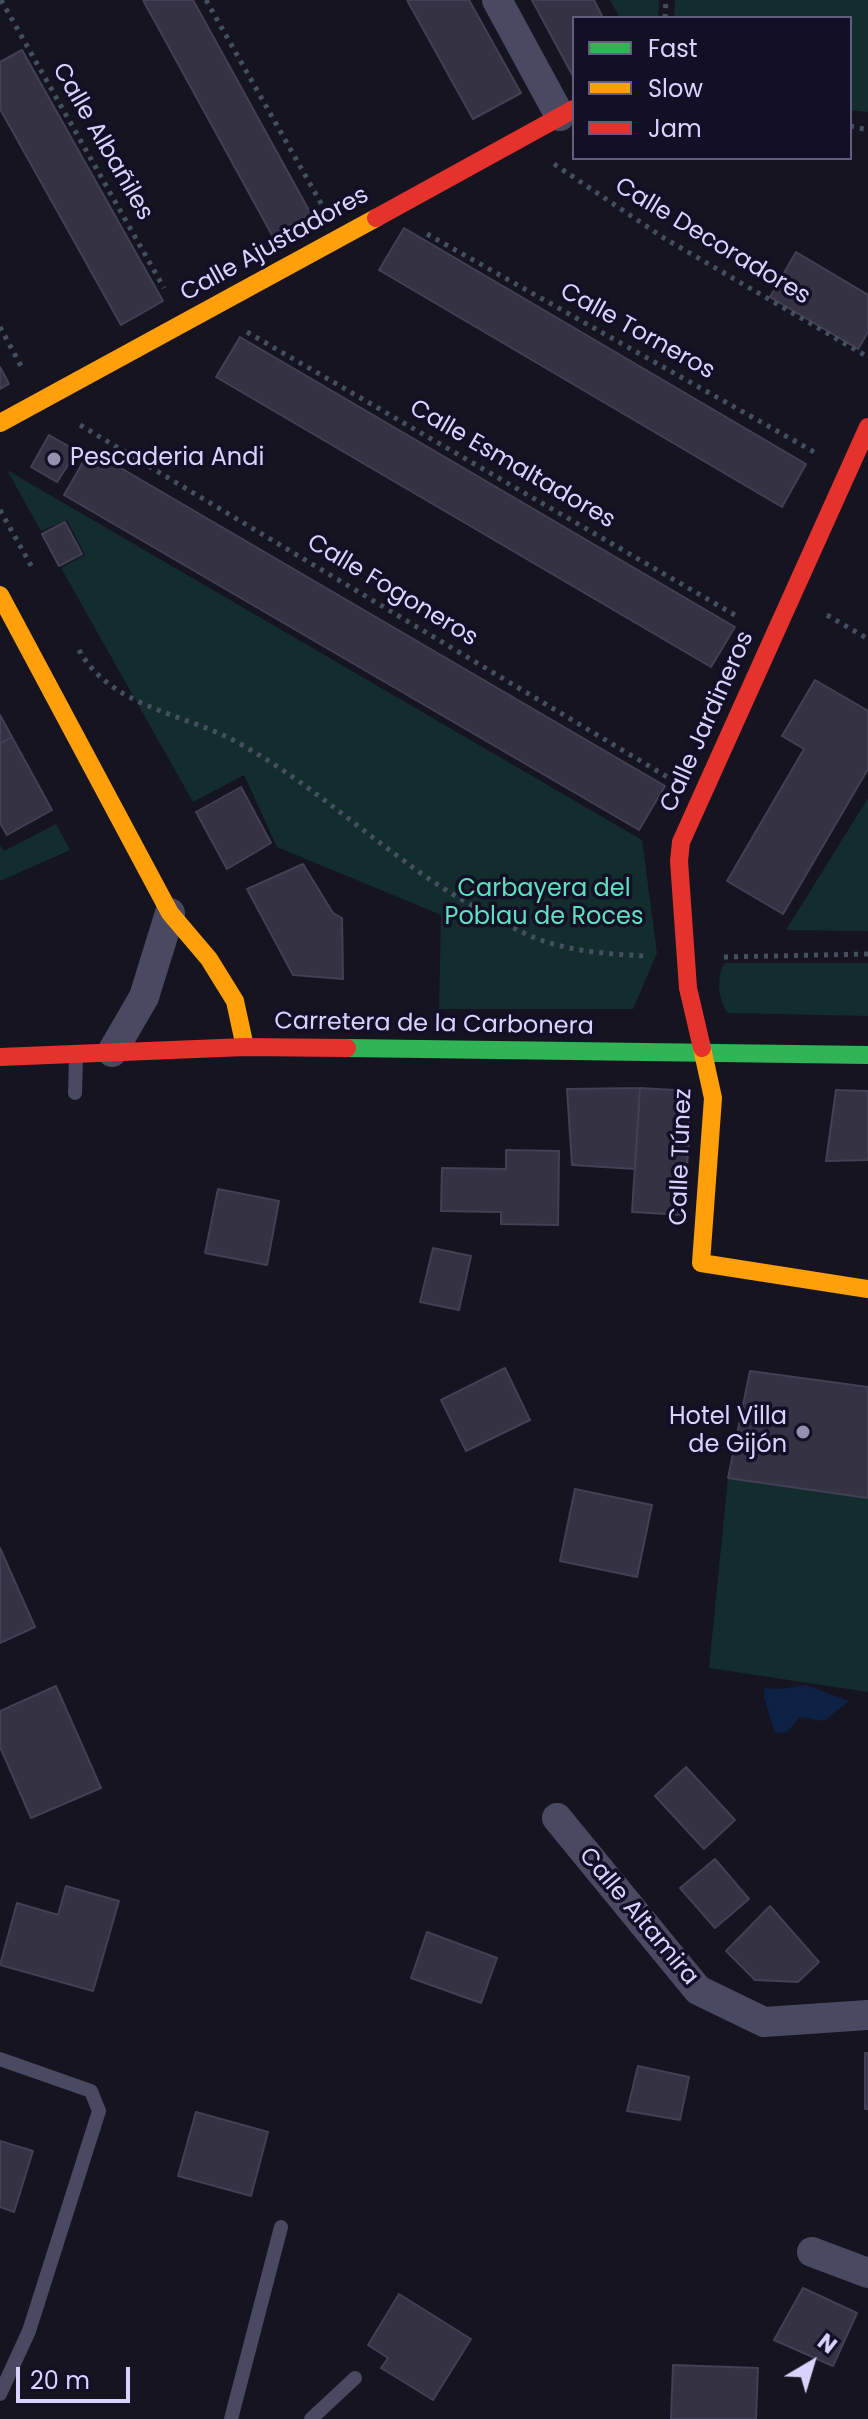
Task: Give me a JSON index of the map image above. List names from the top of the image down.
{
  "streets": {
    "street": [
      "Calle Ajustadores",
      "Calle Jardineros",
      "Carretera de la Carbonera",
      "Calle Túnez",
      "Calle Altamira"
    ],
    "path": [
      "Calle Albañiles",
      "Calle Decoradores",
      "Calle Torneros",
      "Calle Esmaltadores",
      "Calle Fogoneros"
    ]
  },
  "crossings": [
    ["Calle Torneros", "Calle Jardineros"],
    ["Calle Esmaltadores", "Calle Jardineros"],
    ["Calle Fogoneros", "Calle Jardineros"],
    ["Calle Jardineros", "Carretera de la Carbonera"],
    ["Calle Jardineros", "Calle Túnez"],
    ["Carretera de la Carbonera", "Calle Túnez"]
  ],
  "parks": ["Carbayera del Poblau de Roces"],
  "places": ["Pescaderia Andi", "Hotel Villa de Gijón"],
  "legend": ["Fast", "Slow", "Jam"],
  "scale_bar": "20 m",
  "north": "top right"
}
